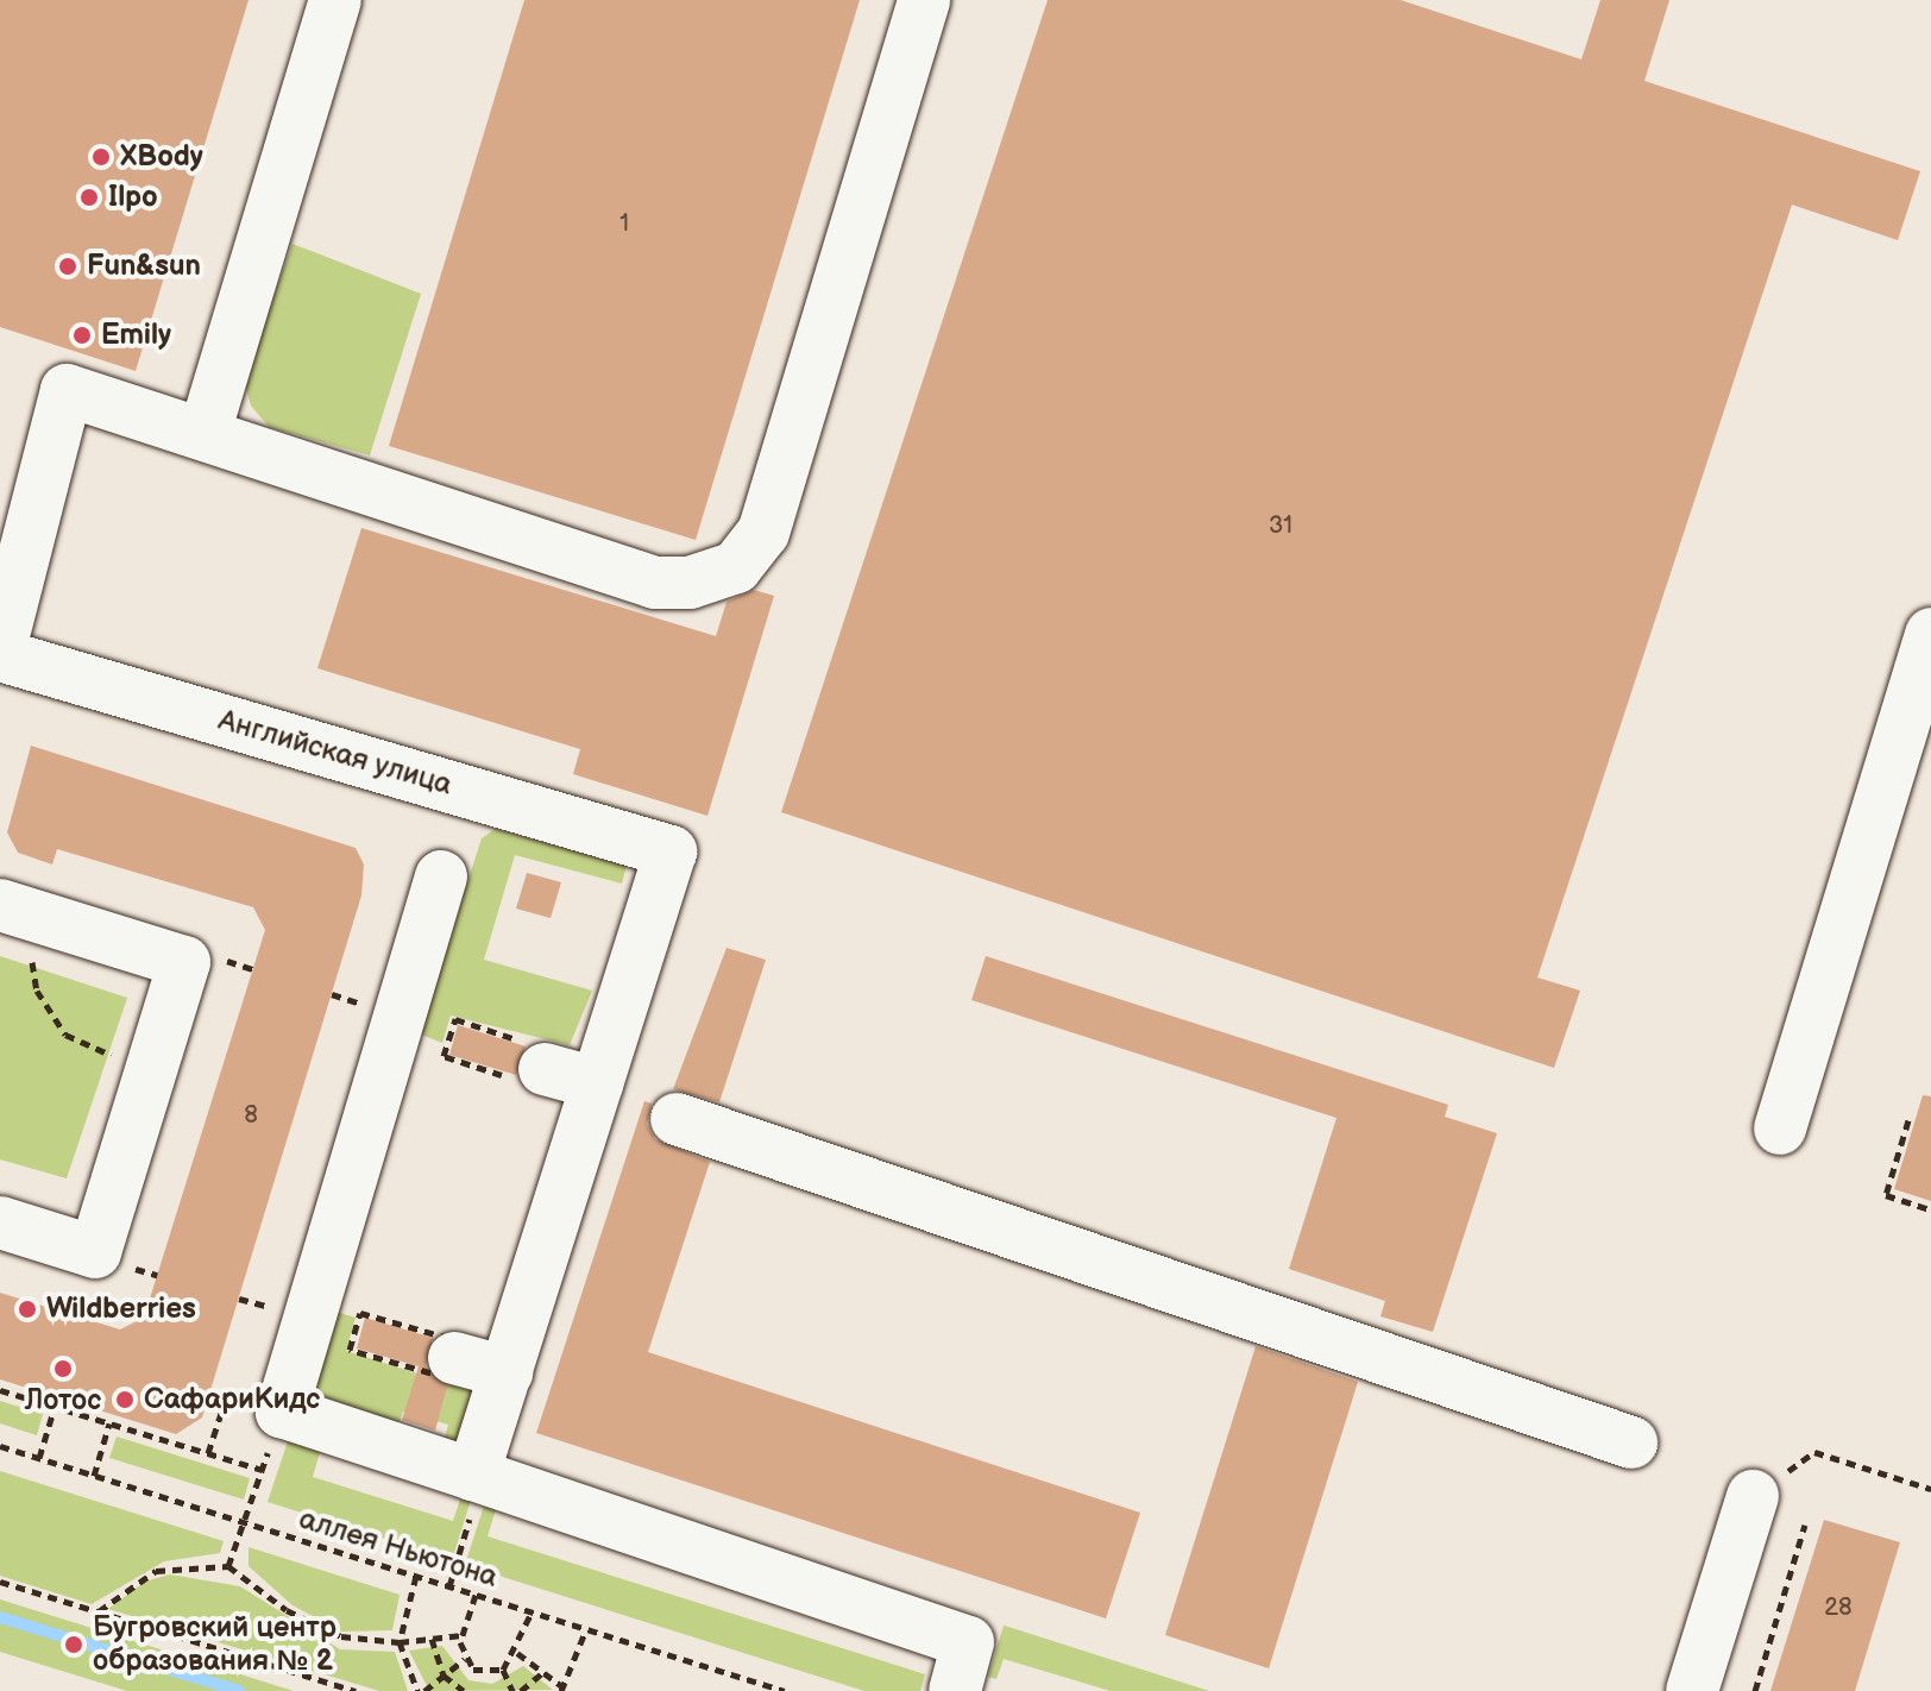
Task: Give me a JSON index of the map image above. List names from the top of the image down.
{
  "streets": {
    "street": ["Английская улица"],
    "path": ["аллея Ньютона"]
  },
  "places": [
    "XBody",
    "Ilpo",
    "Fun&sun",
    "Emily",
    "Wildberries",
    "Лотос",
    "СафариКидс",
    "Бугровский центр образования № 2"
  ],
  "house_numbers": [
    "1",
    "31",
    "8",
    "28"
  ]
}
